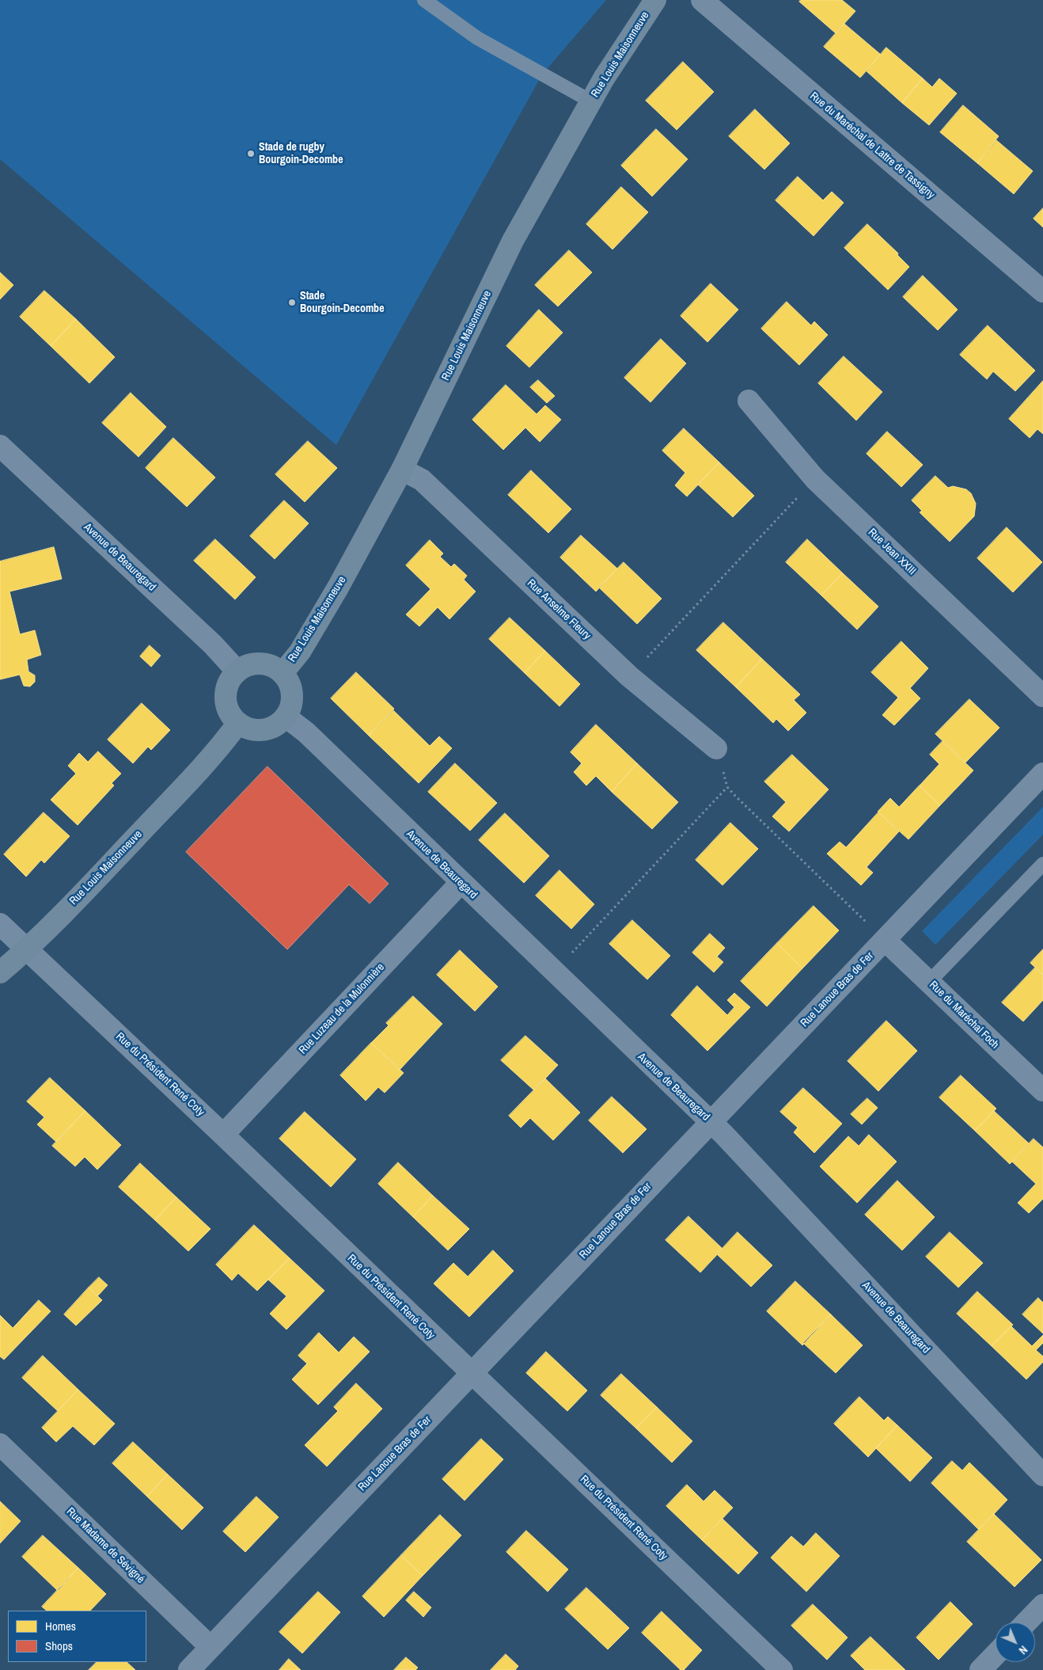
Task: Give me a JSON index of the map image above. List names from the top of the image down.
{
  "streets": {
    "street": [
      "Rue Louis Maisonneuve",
      "Rue du Maréchal de Lattre de Tassigny",
      "Rue Jean XXIII",
      "Avenue de Beauregard",
      "Rue Anselme Fleury",
      "Rue Lanoue Bras de Fer",
      "Rue Luzeau de la Mulonnière",
      "Rue du Maréchal Foch",
      "Rue du Président René Coty",
      "Rue Madame de Sévigné"
    ]
  },
  "crossings": [
    ["Rue Louis Maisonneuve", "Avenue de Beauregard"],
    ["Rue Louis Maisonneuve", "Rue Anselme Fleury"],
    ["Rue Louis Maisonneuve", "Rue du Président René Coty"],
    ["Avenue de Beauregard", "Rue Lanoue Bras de Fer"],
    ["Avenue de Beauregard", "Rue Luzeau de la Mulonnière"],
    ["Rue Lanoue Bras de Fer", "Rue du Maréchal Foch"],
    ["Rue Lanoue Bras de Fer", "Rue du Président René Coty"],
    ["Rue Lanoue Bras de Fer", "Rue Madame de Sévigné"],
    ["Rue Luzeau de la Mulonnière", "Rue du Président René Coty"]
  ],
  "places": ["Stade de rugby Bourgoin-Decombe", "Stade Bourgoin-Decombe"],
  "legend": ["Homes", "Shops"],
  "north": "bottom right"
}
